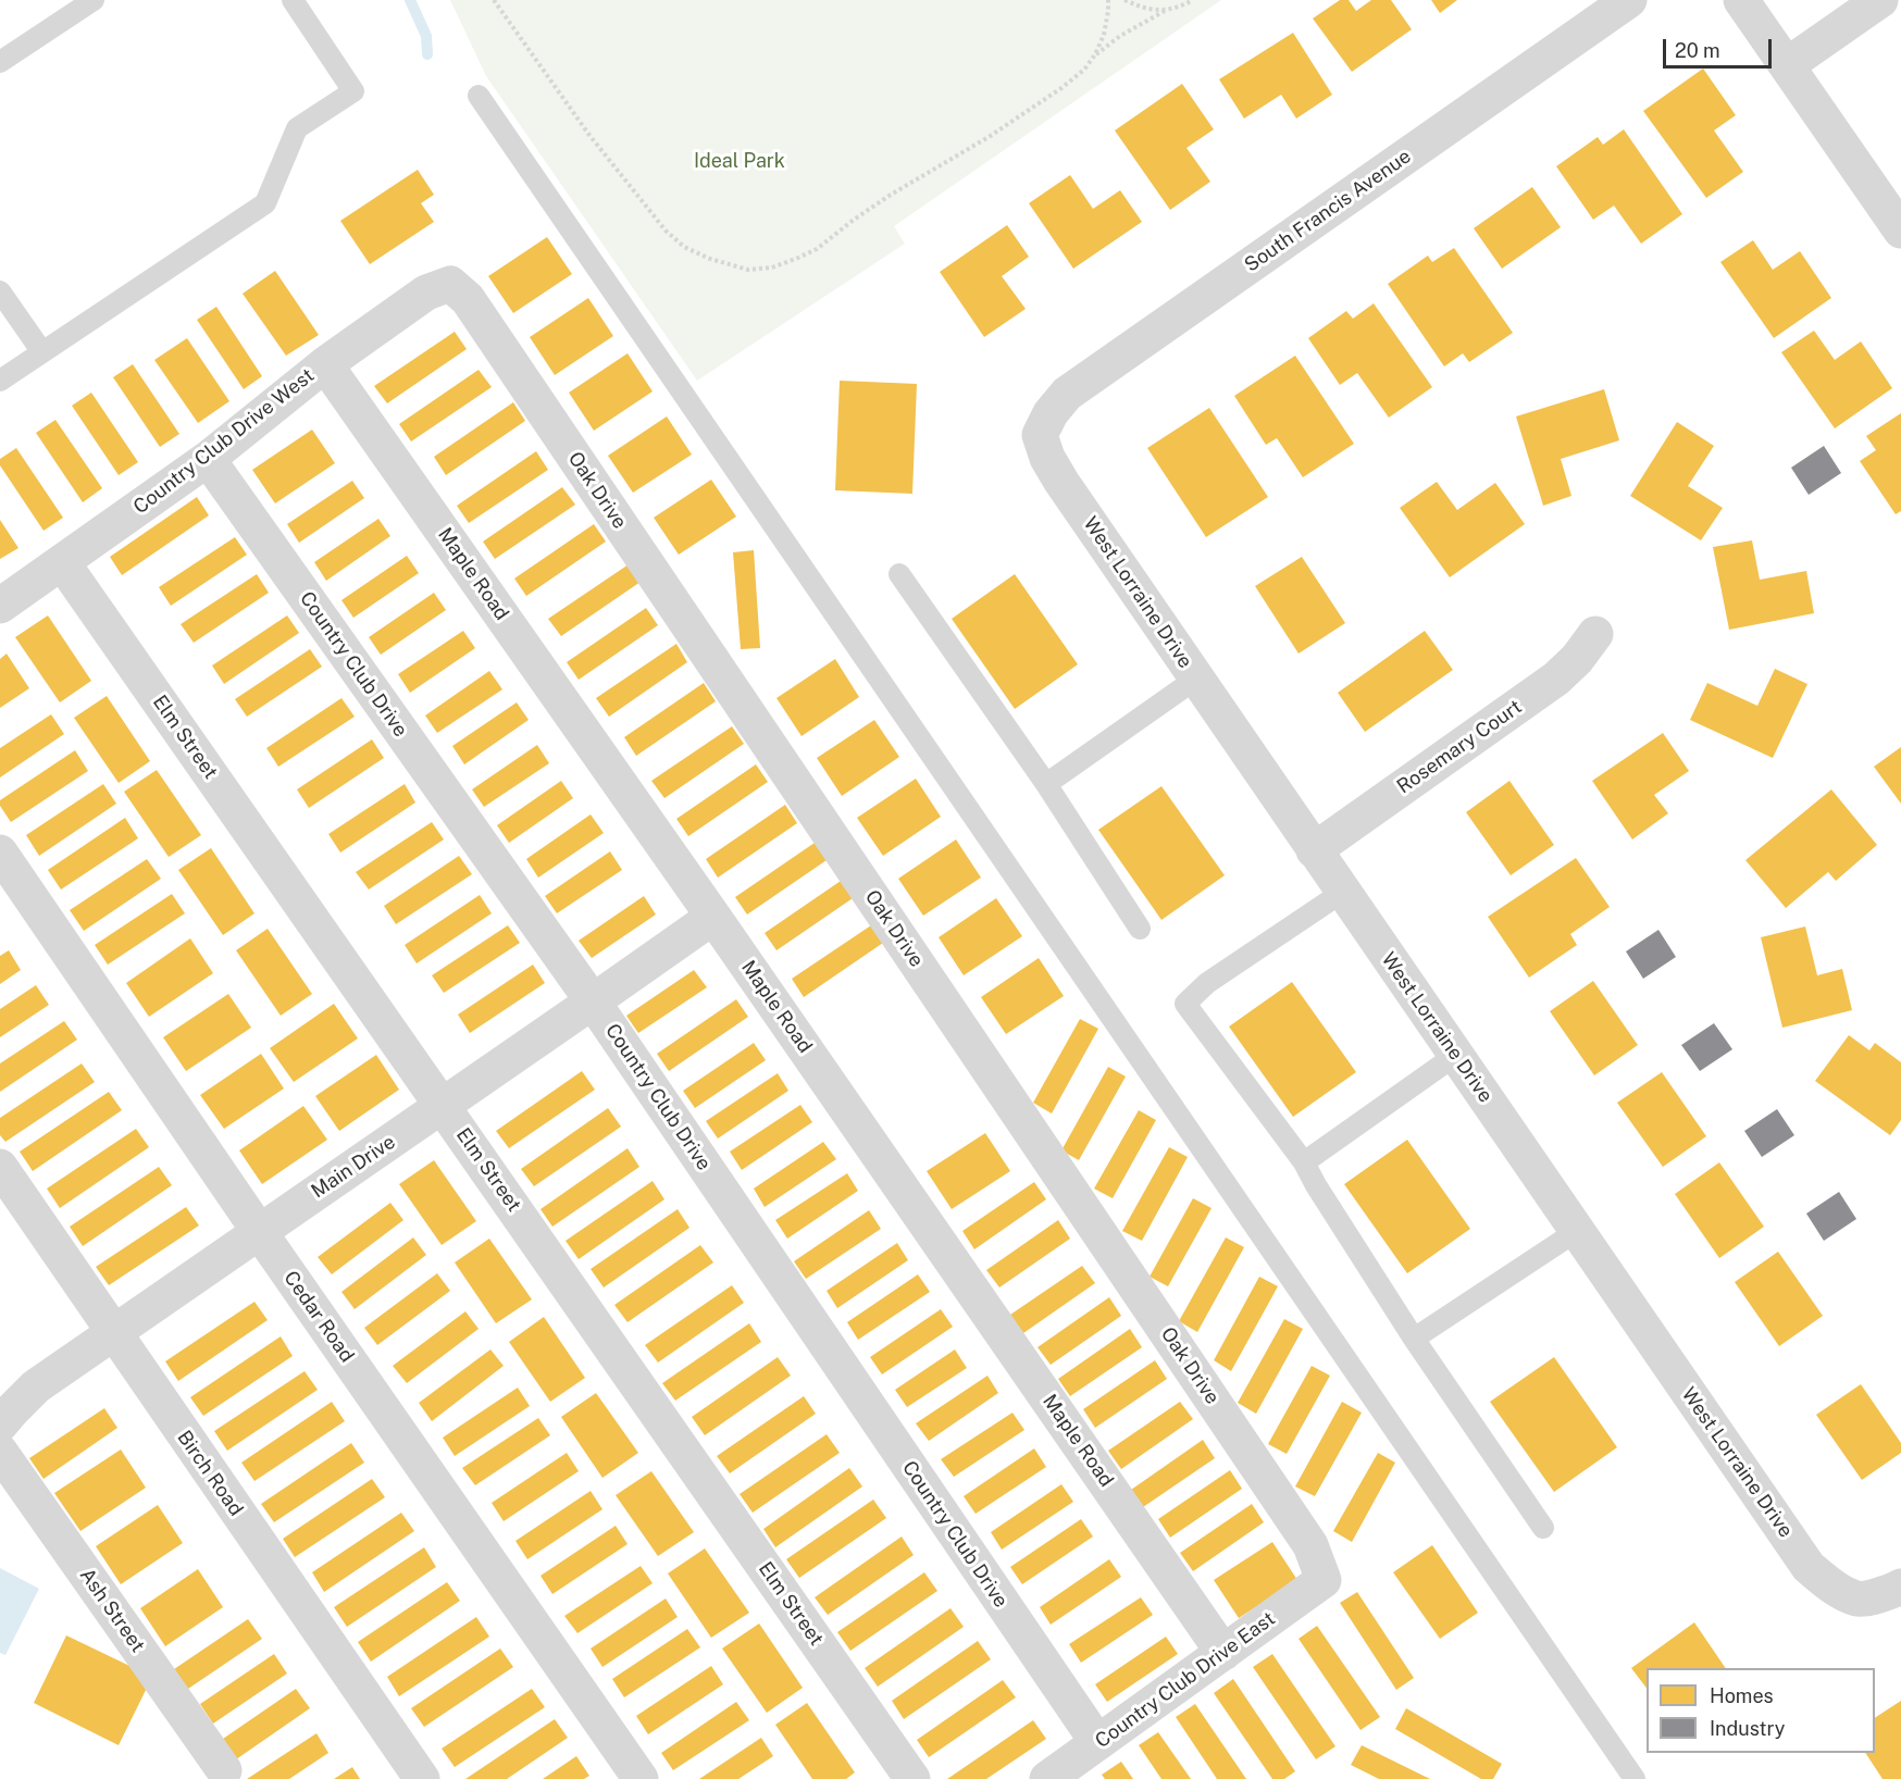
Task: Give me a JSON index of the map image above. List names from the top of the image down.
{
  "streets": {
    "street": [
      "South Francis Avenue",
      "Country Club Drive West",
      "Oak Drive",
      "Maple Road",
      "West Lorraine Drive",
      "Country Club Drive",
      "Elm Street",
      "Rosemary Court",
      "Main Drive",
      "Cedar Road",
      "Birch Road",
      "Ash Street",
      "Country Club Drive East"
    ]
  },
  "crossings": [
    ["South Francis Avenue", "West Lorraine Drive"],
    ["Country Club Drive West", "Oak Drive"],
    ["Country Club Drive West", "Maple Road"],
    ["Country Club Drive West", "Country Club Drive"],
    ["Country Club Drive West", "Elm Street"],
    ["Oak Drive", "Country Club Drive East"],
    ["Maple Road", "Main Drive"],
    ["Maple Road", "Country Club Drive East"],
    ["West Lorraine Drive", "Rosemary Court"],
    ["Country Club Drive", "Main Drive"],
    ["Country Club Drive", "Country Club Drive East"],
    ["Elm Street", "Main Drive"],
    ["Main Drive", "Cedar Road"],
    ["Main Drive", "Birch Road"]
  ],
  "parks": ["Ideal Park"],
  "legend": ["Homes", "Industry"],
  "scale_bar": "20 m"
}
